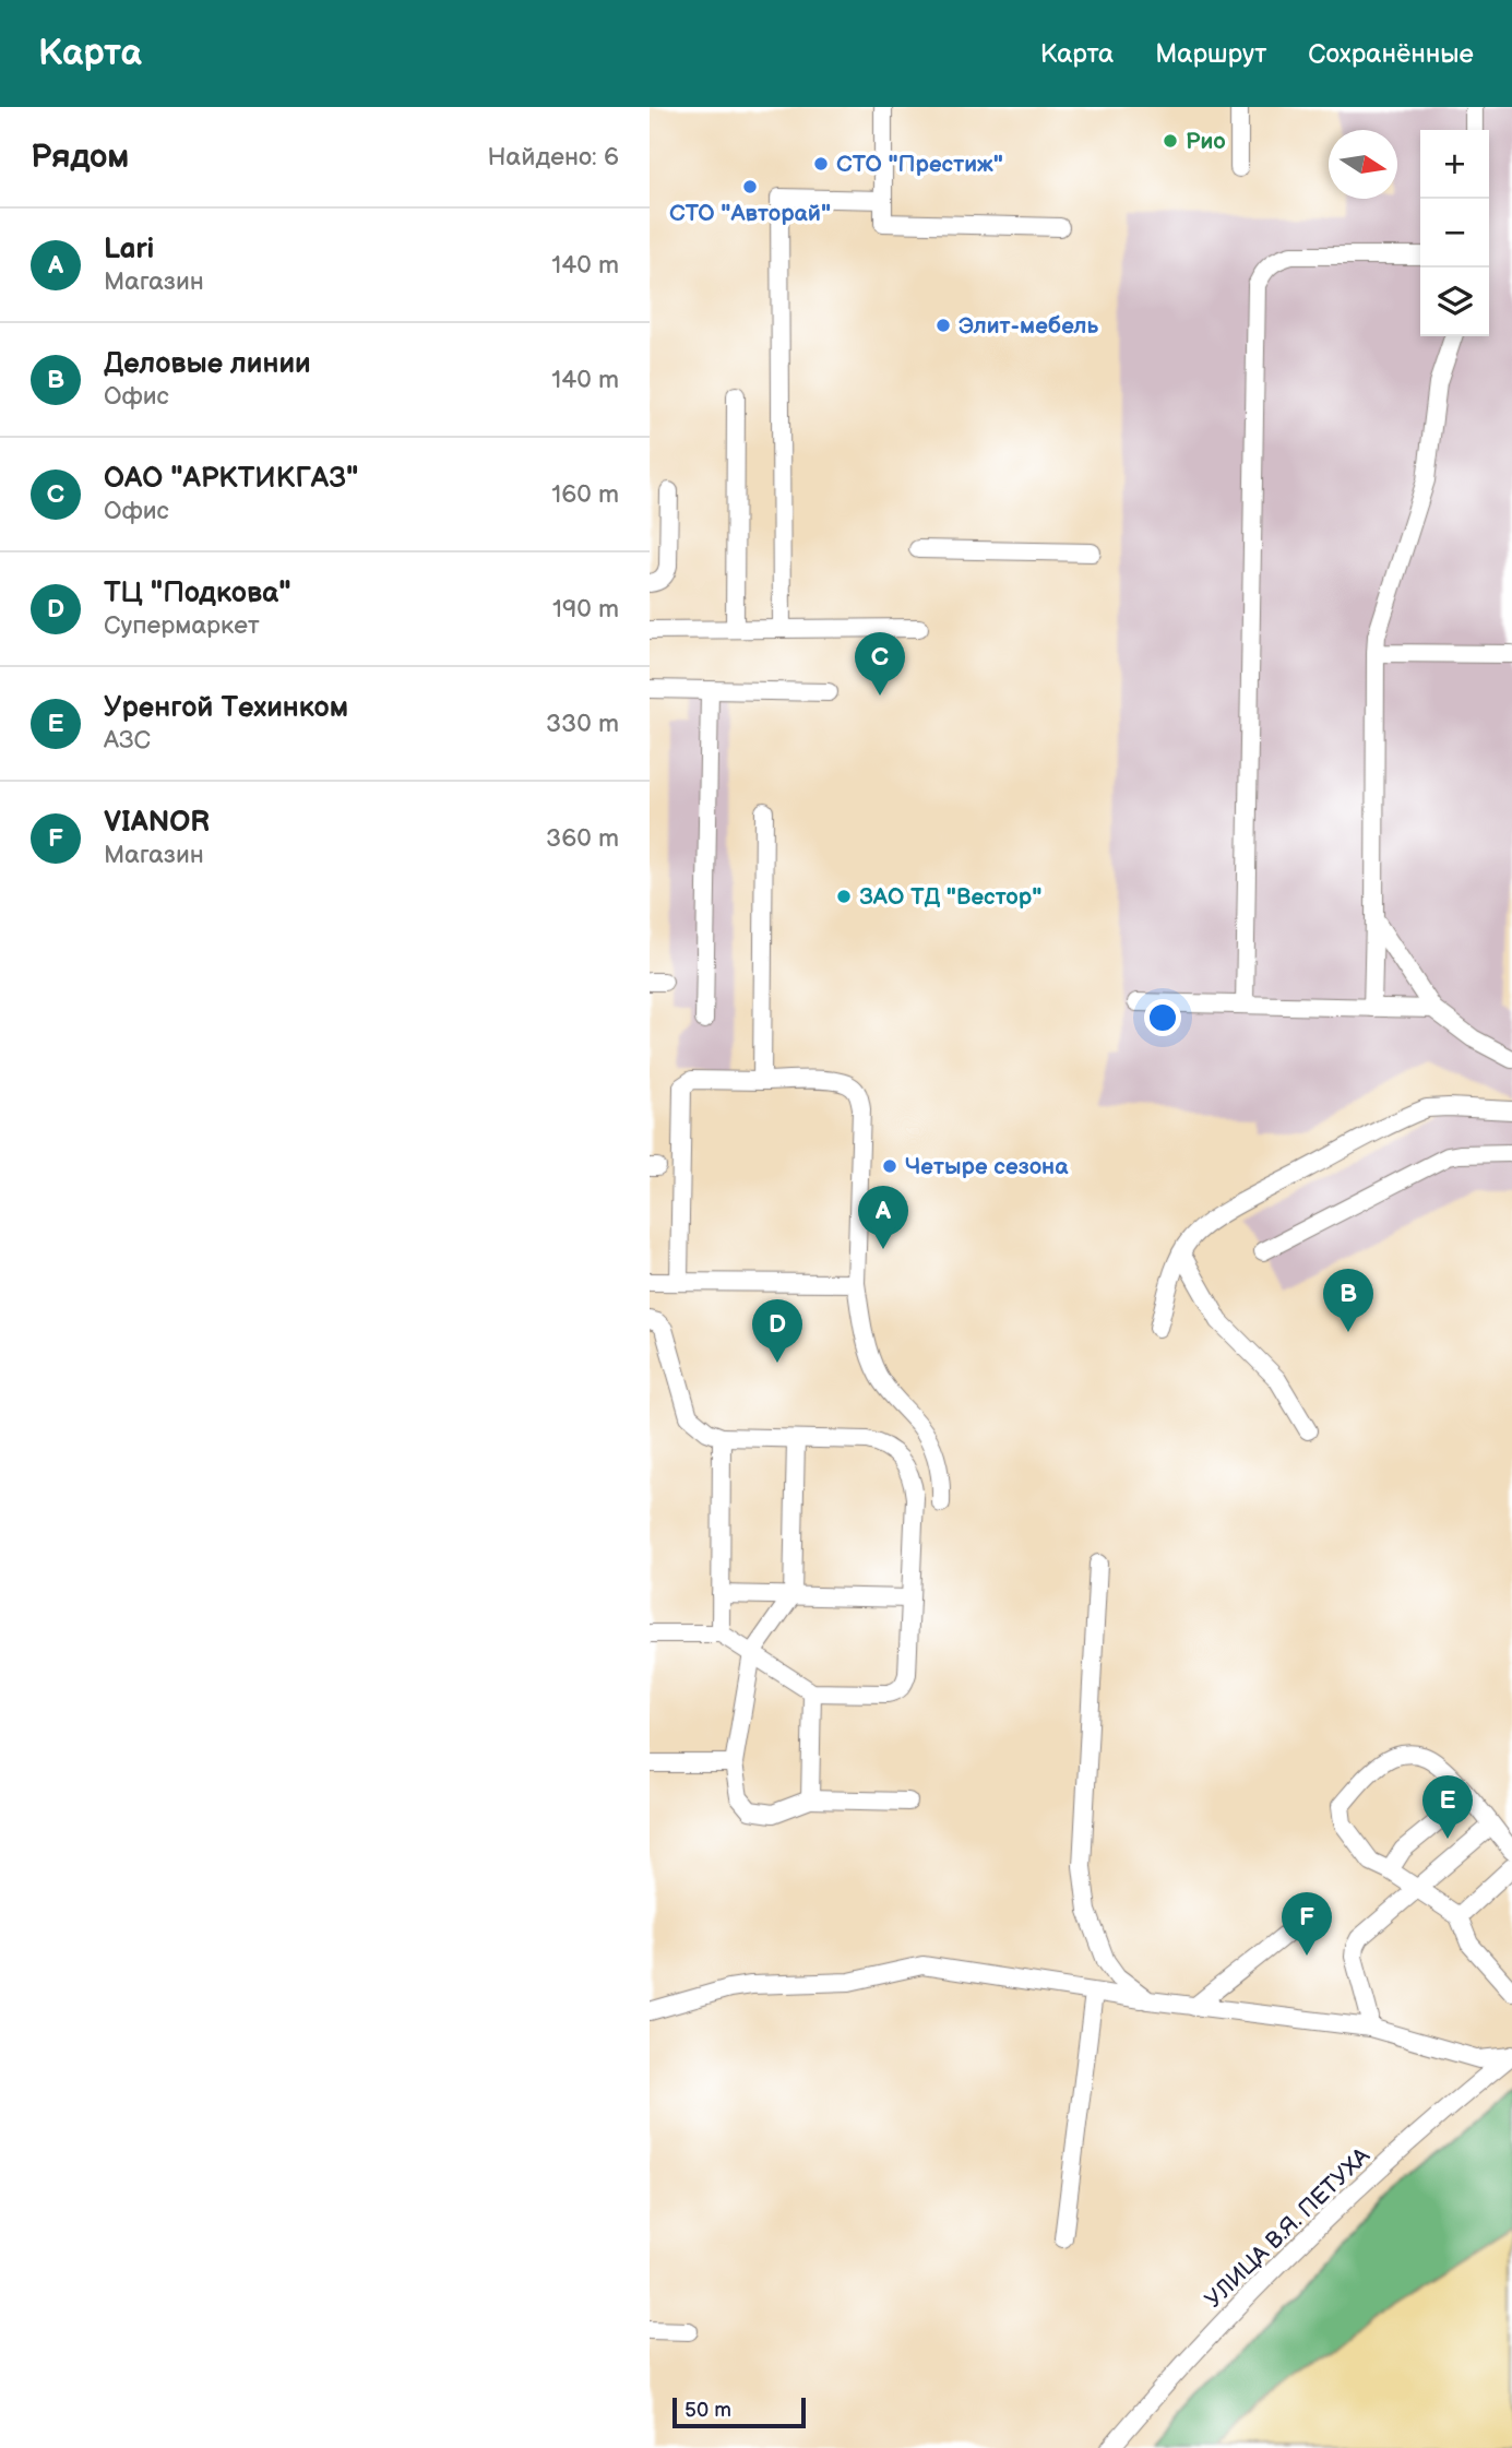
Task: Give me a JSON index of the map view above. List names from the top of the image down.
{
  "streets": {
    "street": ["УЛИЦА В.Я. ПЕТУХА"]
  },
  "places": [
    "Рио",
    "СТО \"Престиж\"",
    "СТО \"Авторай\"",
    "Элит-мебель",
    "ЗАО ТД \"Вестор\"",
    "Четыре сезона"
  ],
  "scale_bar": "50 m",
  "north": "right",
  "page": {
    "header": "Карта",
    "nav": ["Карта", "Маршрут", "Сохранённые"],
    "heading": ["Рядом", "Найдено: 6"],
    "map_buttons": ["+", "−"],
    "list": [
      {
        "mark": "A",
        "name": "Lari",
        "note": "Магазин",
        "value": "140 m"
      },
      {
        "mark": "B",
        "name": "Деловые линии",
        "note": "Офис",
        "value": "140 m"
      },
      {
        "mark": "C",
        "name": "ОАО \"АРКТИКГАЗ\"",
        "note": "Офис",
        "value": "160 m"
      },
      {
        "mark": "D",
        "name": "ТЦ \"Подкова\"",
        "note": "Супермаркет",
        "value": "190 m"
      },
      {
        "mark": "E",
        "name": "Уренгой Техинком",
        "note": "АЗС",
        "value": "330 m"
      },
      {
        "mark": "F",
        "name": "VIANOR",
        "note": "Магазин",
        "value": "360 m"
      }
    ],
    "pins": [
      "C",
      "A",
      "B",
      "D",
      "E",
      "F"
    ],
    "scale": "50 m"
  }
}
